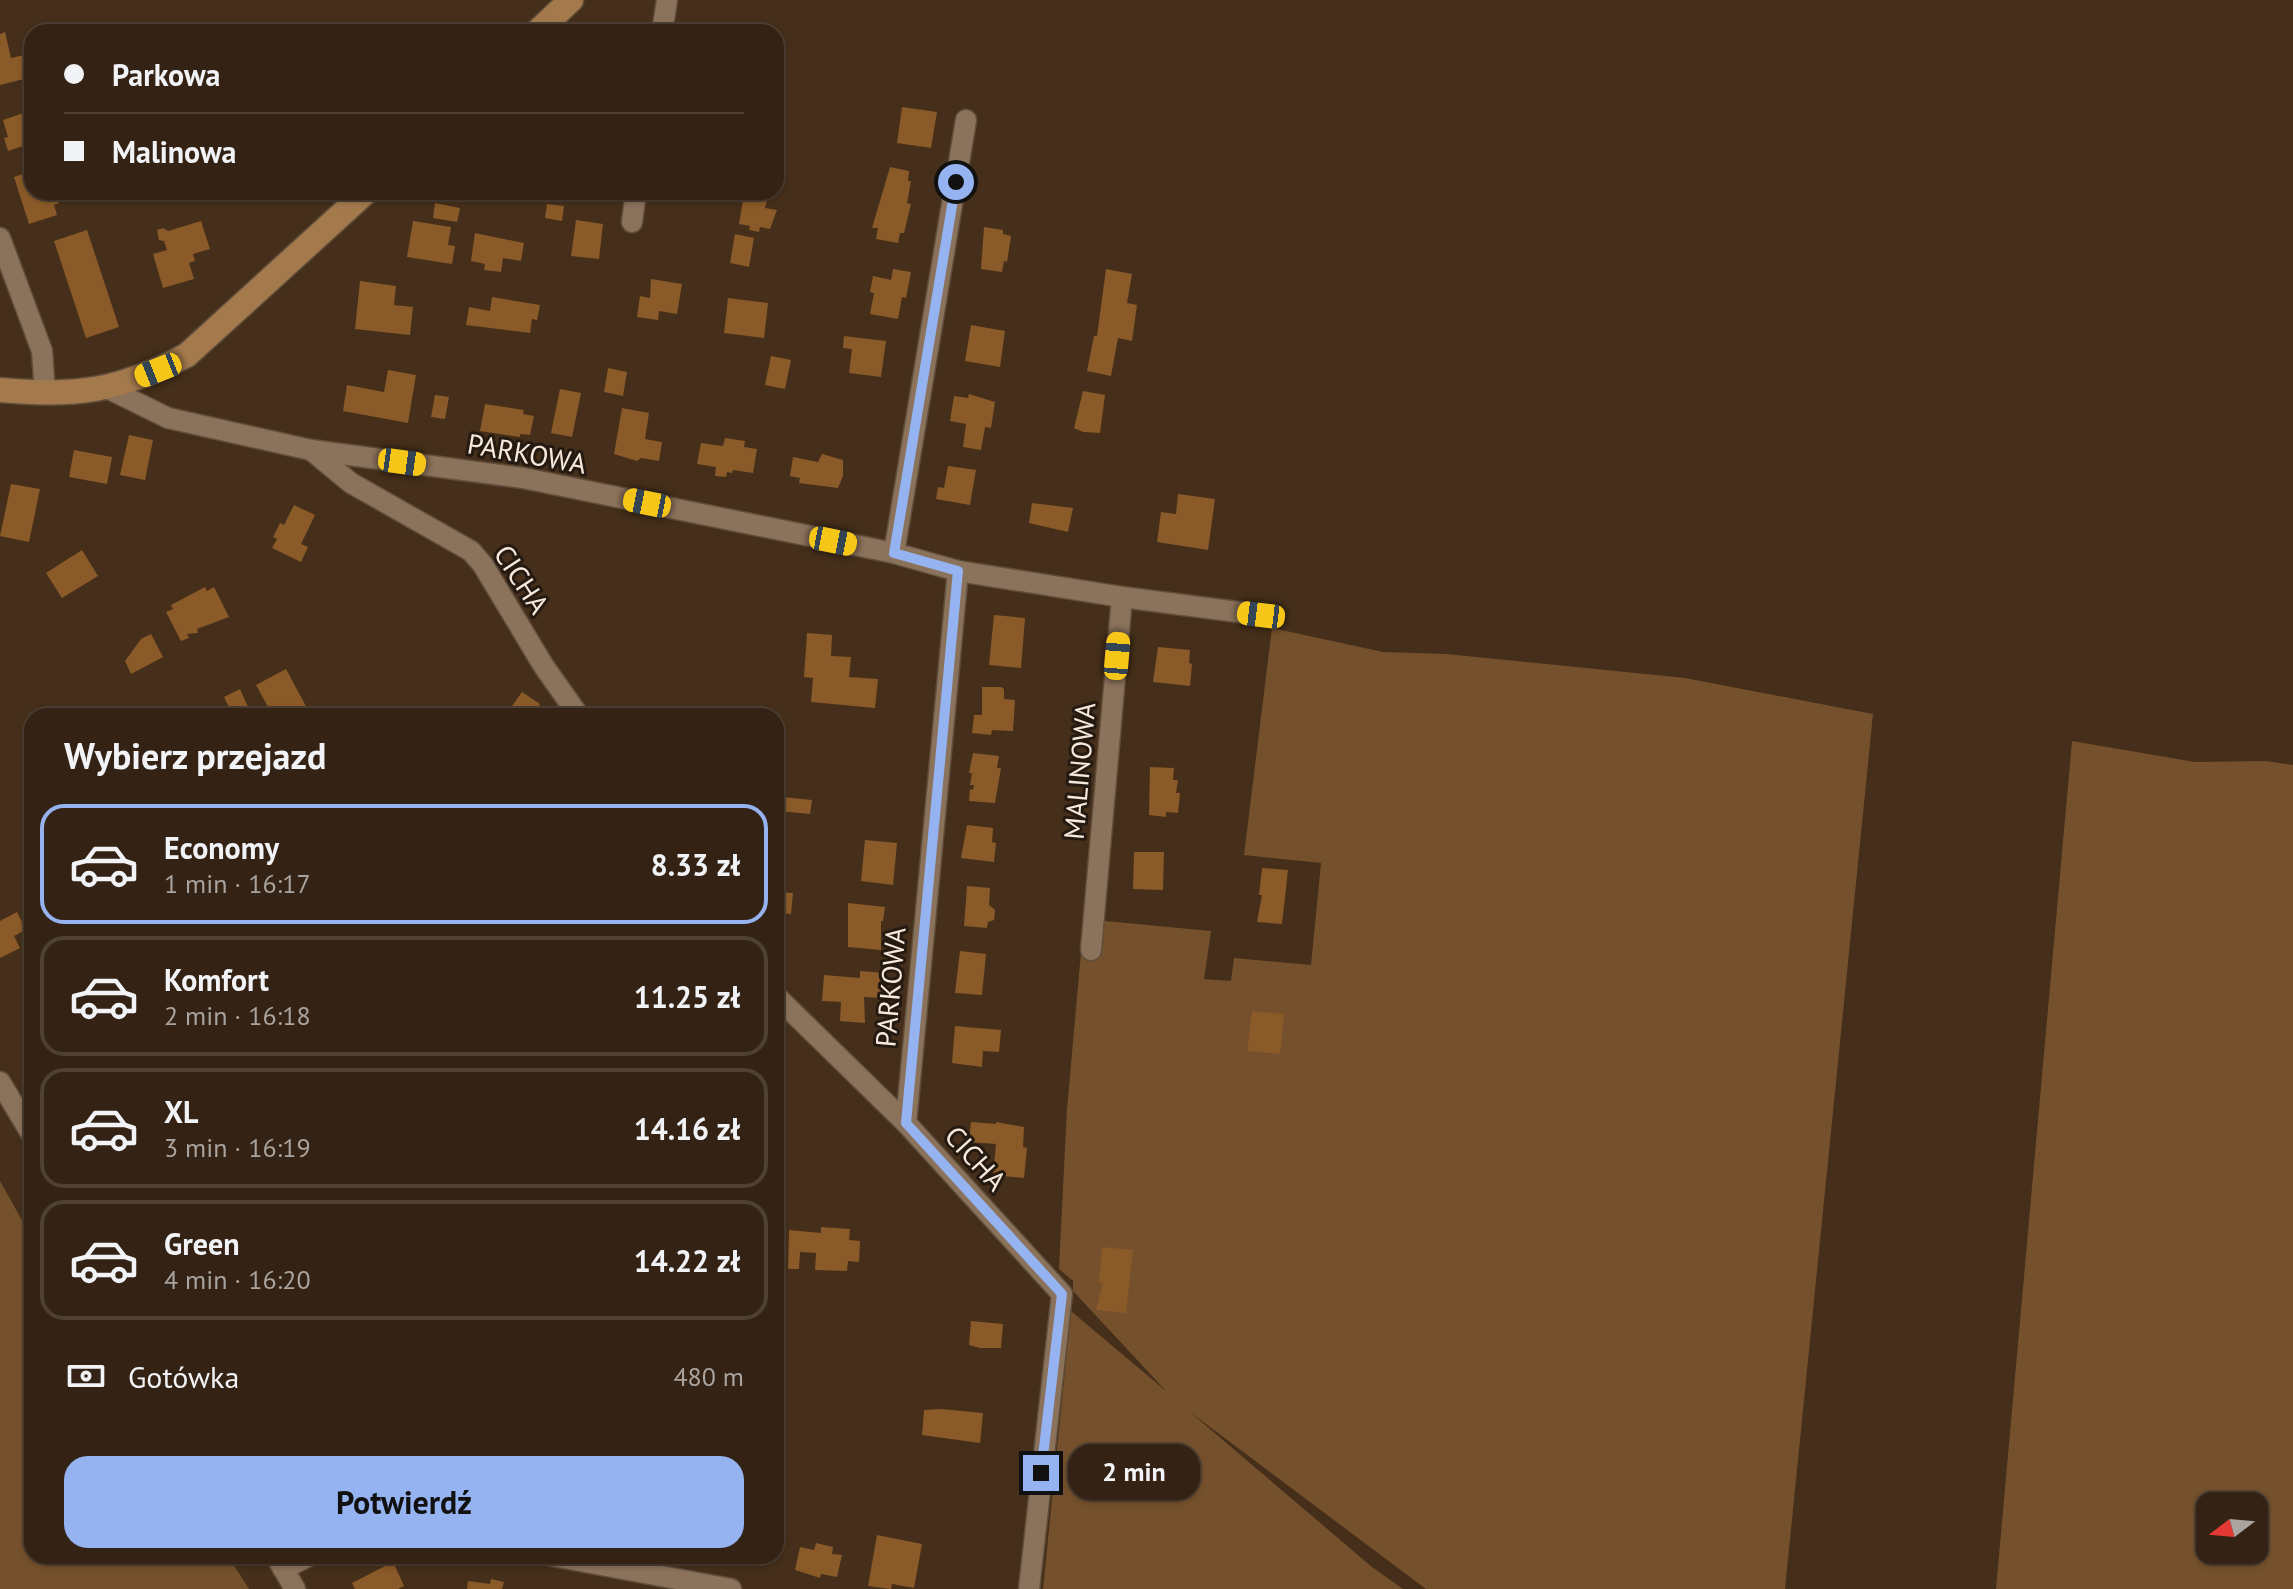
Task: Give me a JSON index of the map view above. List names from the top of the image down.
{
  "streets": {
    "street": ["PARKOWA", "CICHA", "MALINOWA"]
  },
  "crossings": [
    ["PARKOWA", "CICHA"],
    ["PARKOWA", "MALINOWA"]
  ],
  "north": "left",
  "page": {
    "banner": ["Parkowa", "Malinowa"],
    "heading": "Wybierz przejazd",
    "list": [
      {
        "name": "Economy",
        "note": "1 min · 16:17",
        "value": "8.33 zł"
      },
      {
        "name": "Komfort",
        "note": "2 min · 16:18",
        "value": "11.25 zł"
      },
      {
        "name": "XL",
        "note": "3 min · 16:19",
        "value": "14.16 zł"
      },
      {
        "name": "Green",
        "note": "4 min · 16:20",
        "value": "14.22 zł"
      }
    ],
    "pay": ["Gotówka", "480 m"],
    "buttons": "Potwierdź",
    "bubble": "2 min"
  }
}
